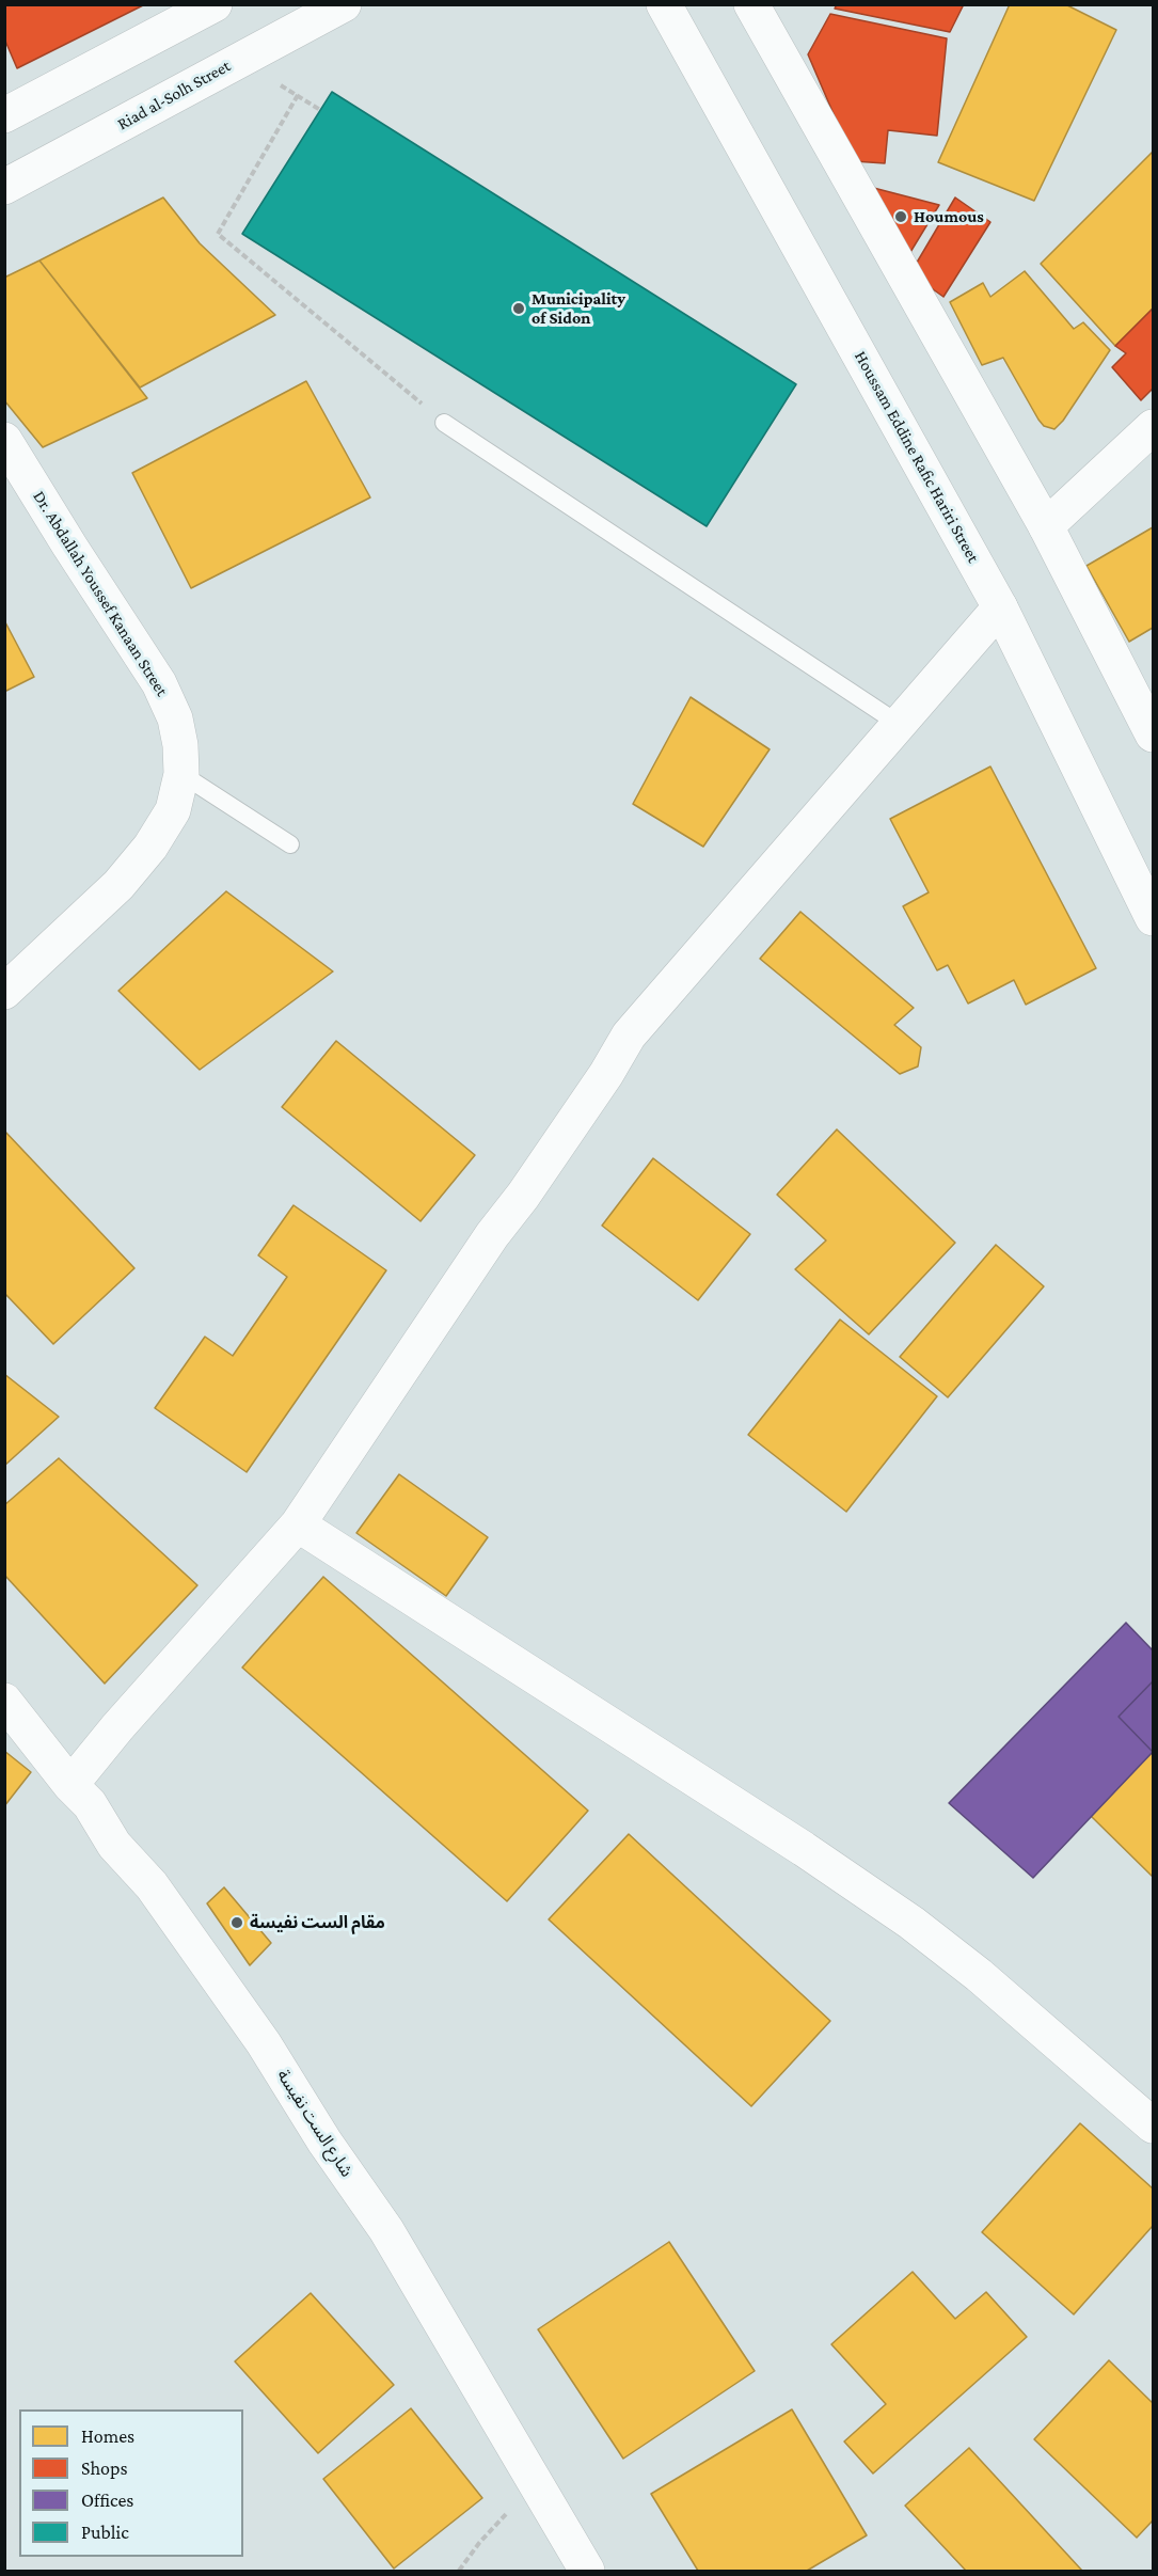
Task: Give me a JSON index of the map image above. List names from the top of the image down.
{
  "streets": {
    "street": [
      "Riad al-Solh Street",
      "Houssam Eddine Rafic Hariri Street",
      "Dr. Abdallah Youssef Kanaan Street",
      "شارع الست نفيسة"
    ]
  },
  "places": ["Houmous", "Municipality of Sidon", "مقام الست نفيسة"],
  "legend": [
    "Homes",
    "Shops",
    "Offices",
    "Public"
  ]
}
